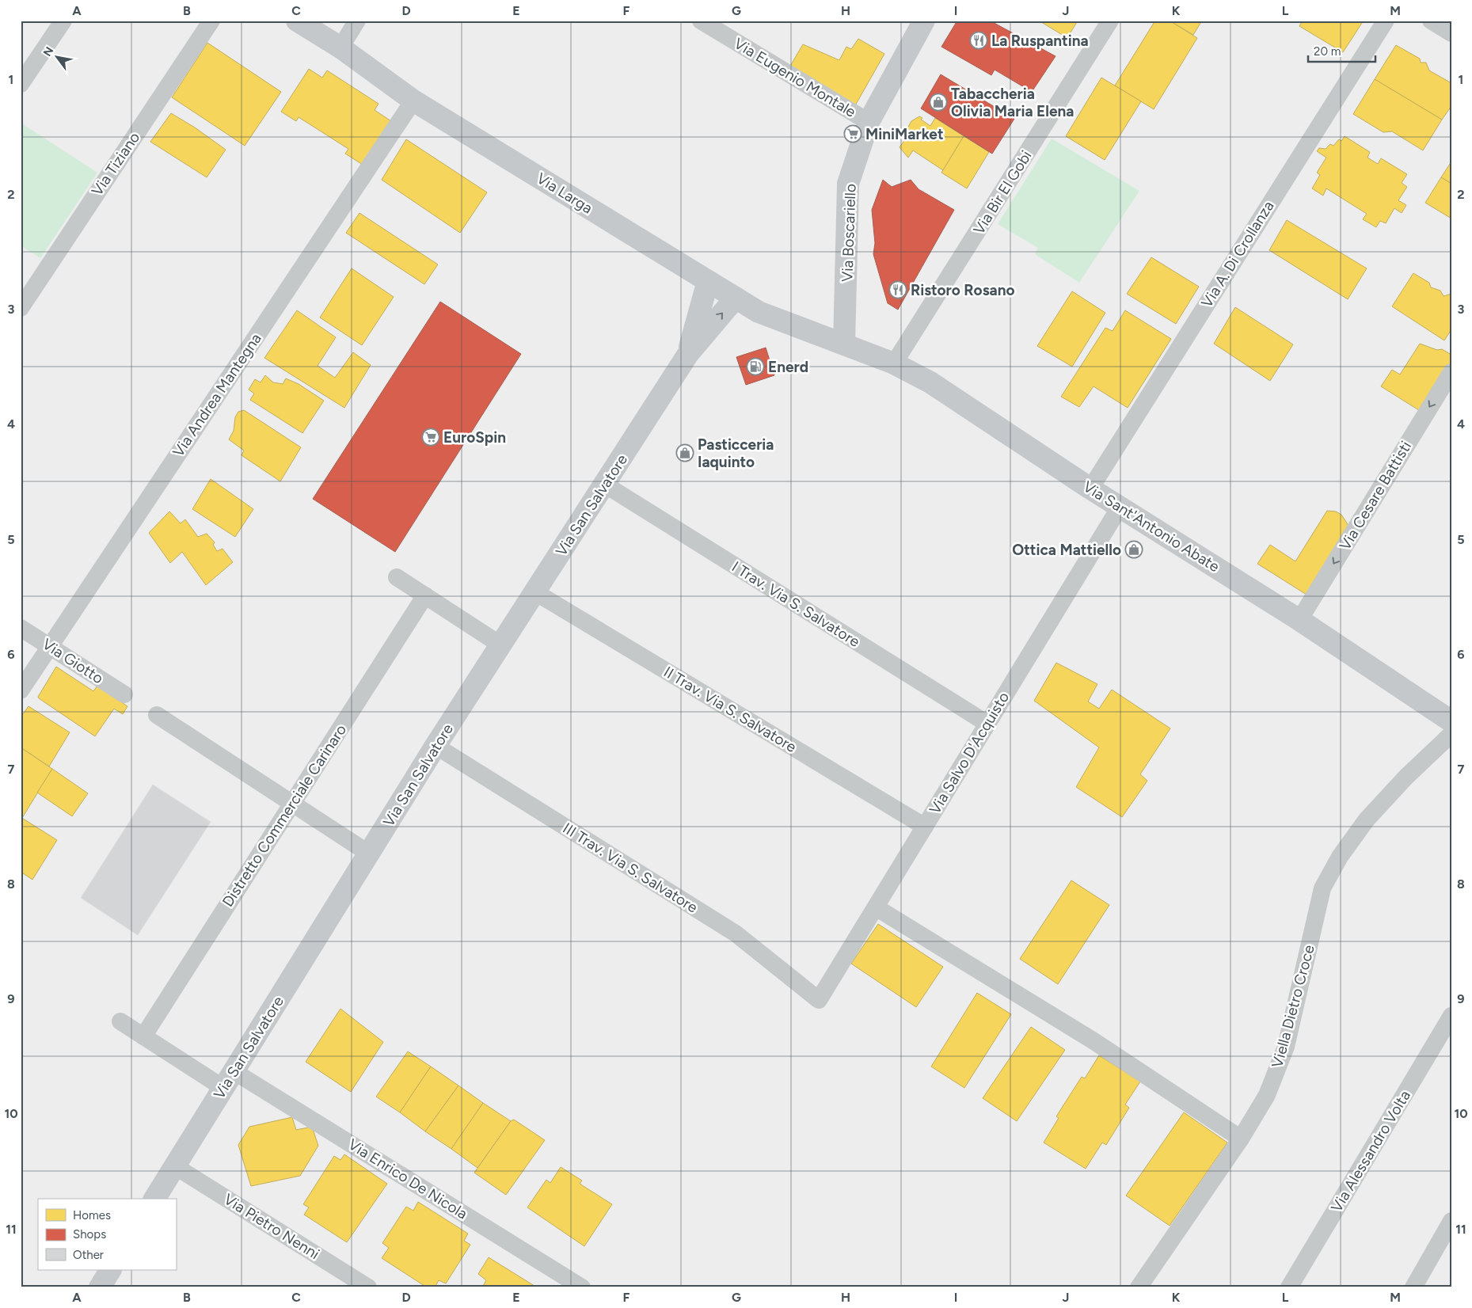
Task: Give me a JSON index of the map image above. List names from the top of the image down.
{
  "streets": {
    "street": [
      "Via Eugenio Montale",
      "Via Tiziano",
      "Via Bir El Gobi",
      "Via Larga",
      "Via Boscariello",
      "Via A. Di Crollanza",
      "Via Andrea Mantegna",
      "Via Cesare Battisti",
      "Via San Salvatore",
      "Via Sant'Antonio Abate",
      "I Trav. Via S. Salvatore",
      "Via Giotto",
      "II Trav. Via S. Salvatore",
      "Via Salvo D'Acquisto",
      "Distretto Commerciale Carinaro",
      "III Trav. Via S. Salvatore",
      "Viella Dietro Croce",
      "Via Alessandro Volta",
      "Via Enrico De Nicola",
      "Via Pietro Nenni"
    ]
  },
  "crossings": [
    ["Via Eugenio Montale", "Via Boscariello"],
    ["Via Bir El Gobi", "Via Sant'Antonio Abate"],
    ["Via Larga", "Via Boscariello"],
    ["Via Larga", "Via Andrea Mantegna"],
    ["Via Larga", "Via San Salvatore"],
    ["Via Larga", "Via Sant'Antonio Abate"],
    ["Via Boscariello", "Via Sant'Antonio Abate"],
    ["Via A. Di Crollanza", "Via Sant'Antonio Abate"],
    ["Via Andrea Mantegna", "Via Giotto"],
    ["Via Cesare Battisti", "Via Sant'Antonio Abate"],
    ["Via San Salvatore", "I Trav. Via S. Salvatore"],
    ["Via San Salvatore", "II Trav. Via S. Salvatore"],
    ["Via San Salvatore", "III Trav. Via S. Salvatore"],
    ["Via San Salvatore", "Via Enrico De Nicola"],
    ["Via San Salvatore", "Via Pietro Nenni"],
    ["Via Sant'Antonio Abate", "Via Salvo D'Acquisto"],
    ["I Trav. Via S. Salvatore", "Via Salvo D'Acquisto"],
    ["II Trav. Via S. Salvatore", "Via Salvo D'Acquisto"],
    ["Via Salvo D'Acquisto", "III Trav. Via S. Salvatore"],
    ["Distretto Commerciale Carinaro", "Via Enrico De Nicola"]
  ],
  "one_way": ["Via Cesare Battisti"],
  "places": {
    "restaurant": ["La Ruspantina", "Ristoro Rosano"],
    "shop": ["Tabaccheria Olivia Maria Elena", "Pasticceria Iaquinto", "Ottica Mattiello"],
    "supermarket": ["MiniMarket", "EuroSpin"],
    "fuel station": ["Enerd"]
  },
  "legend": ["Homes", "Shops", "Other"],
  "scale_bar": "20 m",
  "north": "top left",
  "grid": {
    "columns": [
      "A",
      "B",
      "C",
      "D",
      "E",
      "F",
      "G",
      "H",
      "I",
      "J",
      "K",
      "L",
      "M"
    ],
    "rows": [
      "1",
      "2",
      "3",
      "4",
      "5",
      "6",
      "7",
      "8",
      "9",
      "10",
      "11"
    ]
  }
}
